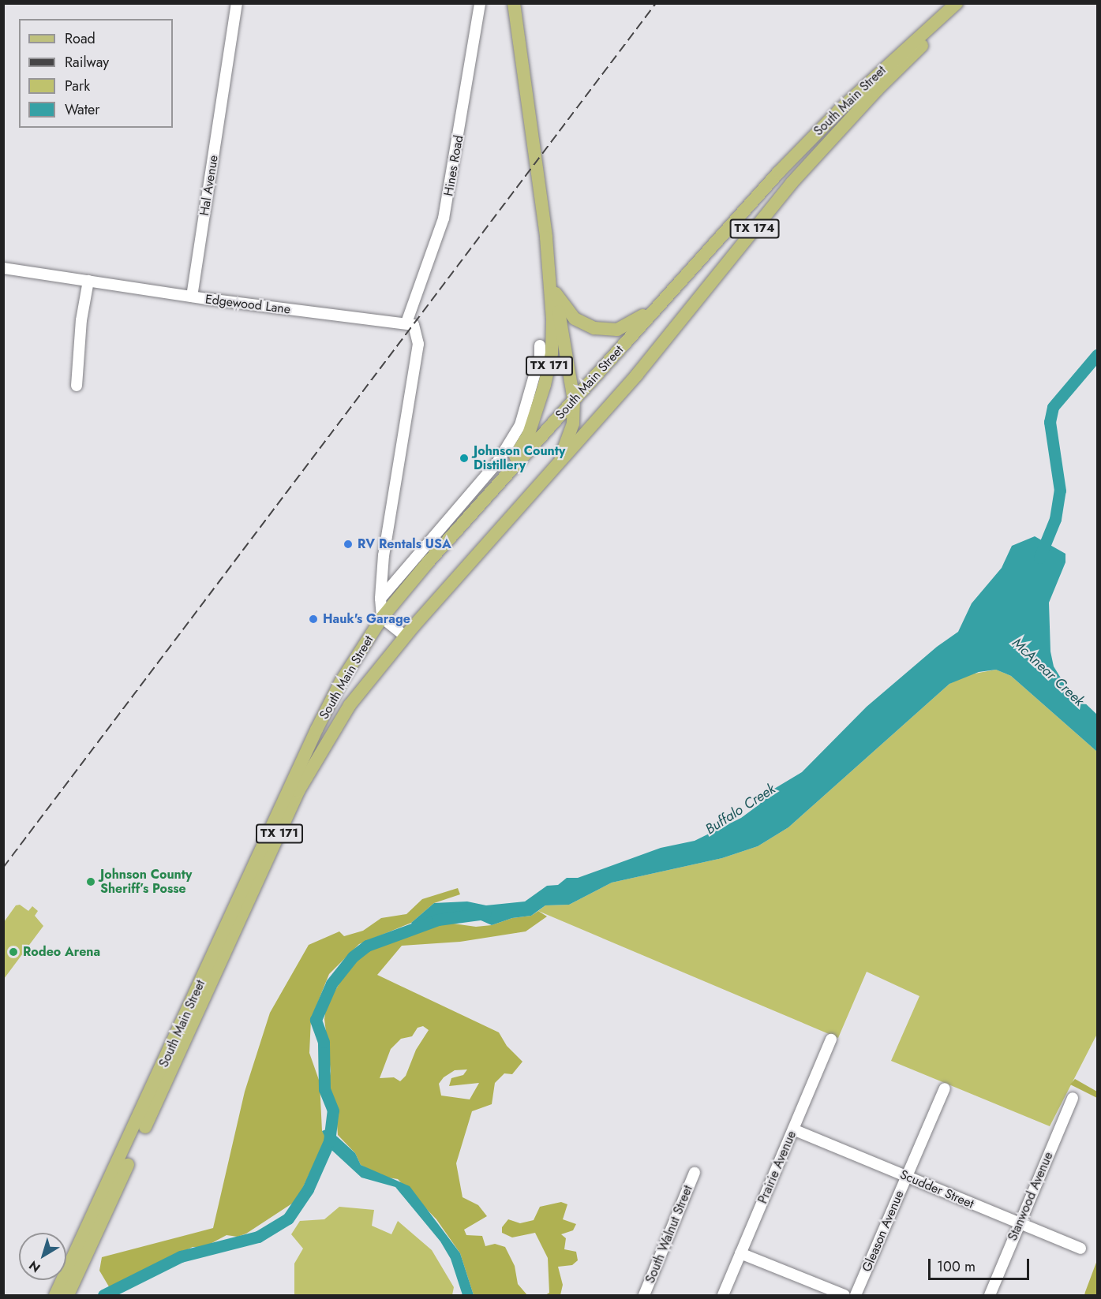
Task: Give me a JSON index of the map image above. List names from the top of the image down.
{
  "streets": {
    "main road": ["South Main Street", "TX 174", "TX 171"],
    "street": [
      "Hines Road",
      "Hal Avenue",
      "Edgewood Lane",
      "Prairie Avenue",
      "Scudder Street",
      "Stanwood Avenue",
      "Gleason Avenue",
      "South Walnut Street"
    ]
  },
  "crossings": [
    ["South Main Street", "TX 171"],
    ["Hines Road", "Edgewood Lane"],
    ["Hal Avenue", "Edgewood Lane"],
    ["Prairie Avenue", "Scudder Street"],
    ["Scudder Street", "Stanwood Avenue"],
    ["Scudder Street", "Gleason Avenue"]
  ],
  "water": ["McAnear Creek", "Buffalo Creek"],
  "places": [
    "Johnson County Distillery",
    "RV Rentals USA",
    "Hauk's Garage",
    "Johnson County Sheriff’s Posse",
    "Rodeo Arena"
  ],
  "legend": [
    "Road",
    "Railway",
    "Park",
    "Water"
  ],
  "scale_bar": "100 m",
  "north": "bottom left"
}
